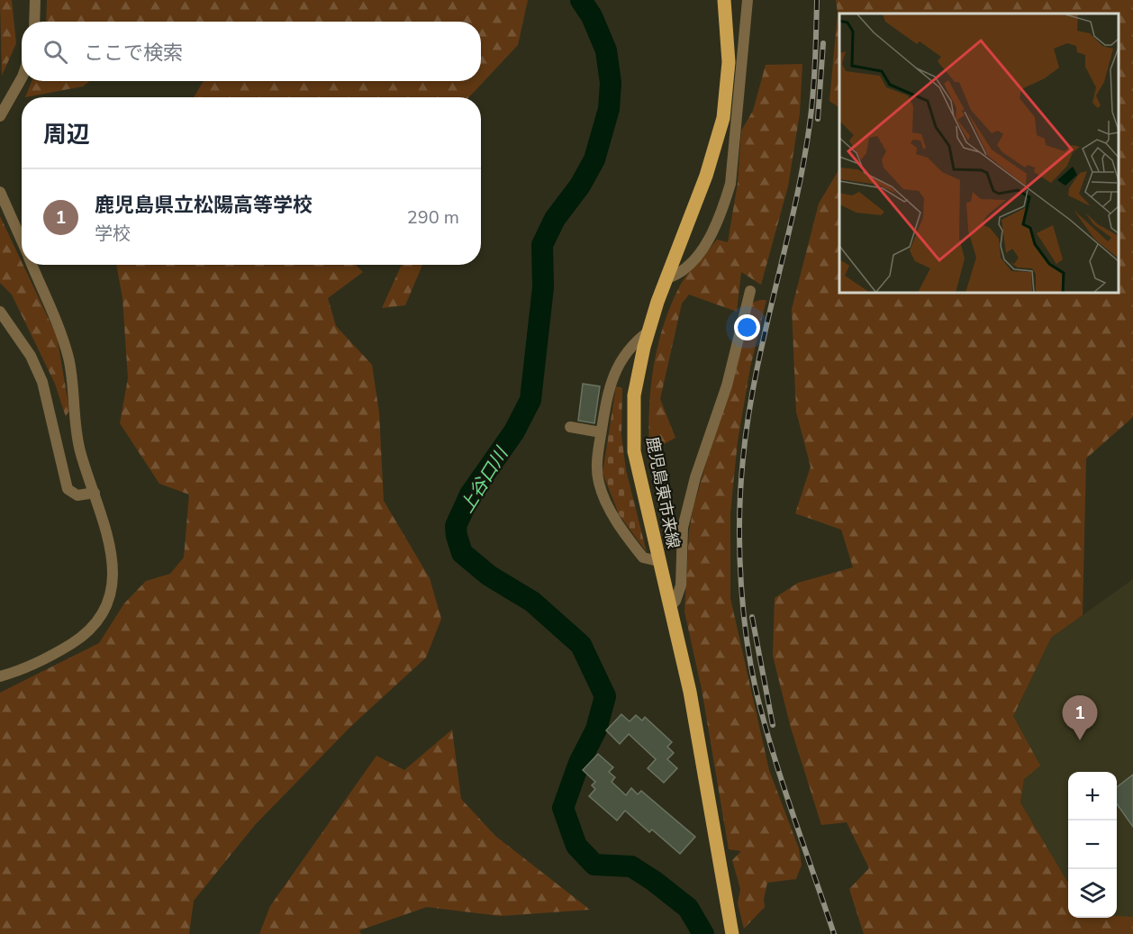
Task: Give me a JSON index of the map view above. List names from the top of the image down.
{
  "streets": {
    "main road": ["鹿児島東市来線"]
  },
  "water": ["上谷口川"],
  "page": {
    "search": "ここで検索",
    "heading": "周辺",
    "list": [
      {
        "mark": "1",
        "name": "鹿児島県立松陽高等学校",
        "note": "学校",
        "value": "290 m"
      }
    ],
    "pins": "1",
    "map_buttons": ["+", "−"]
  }
}
